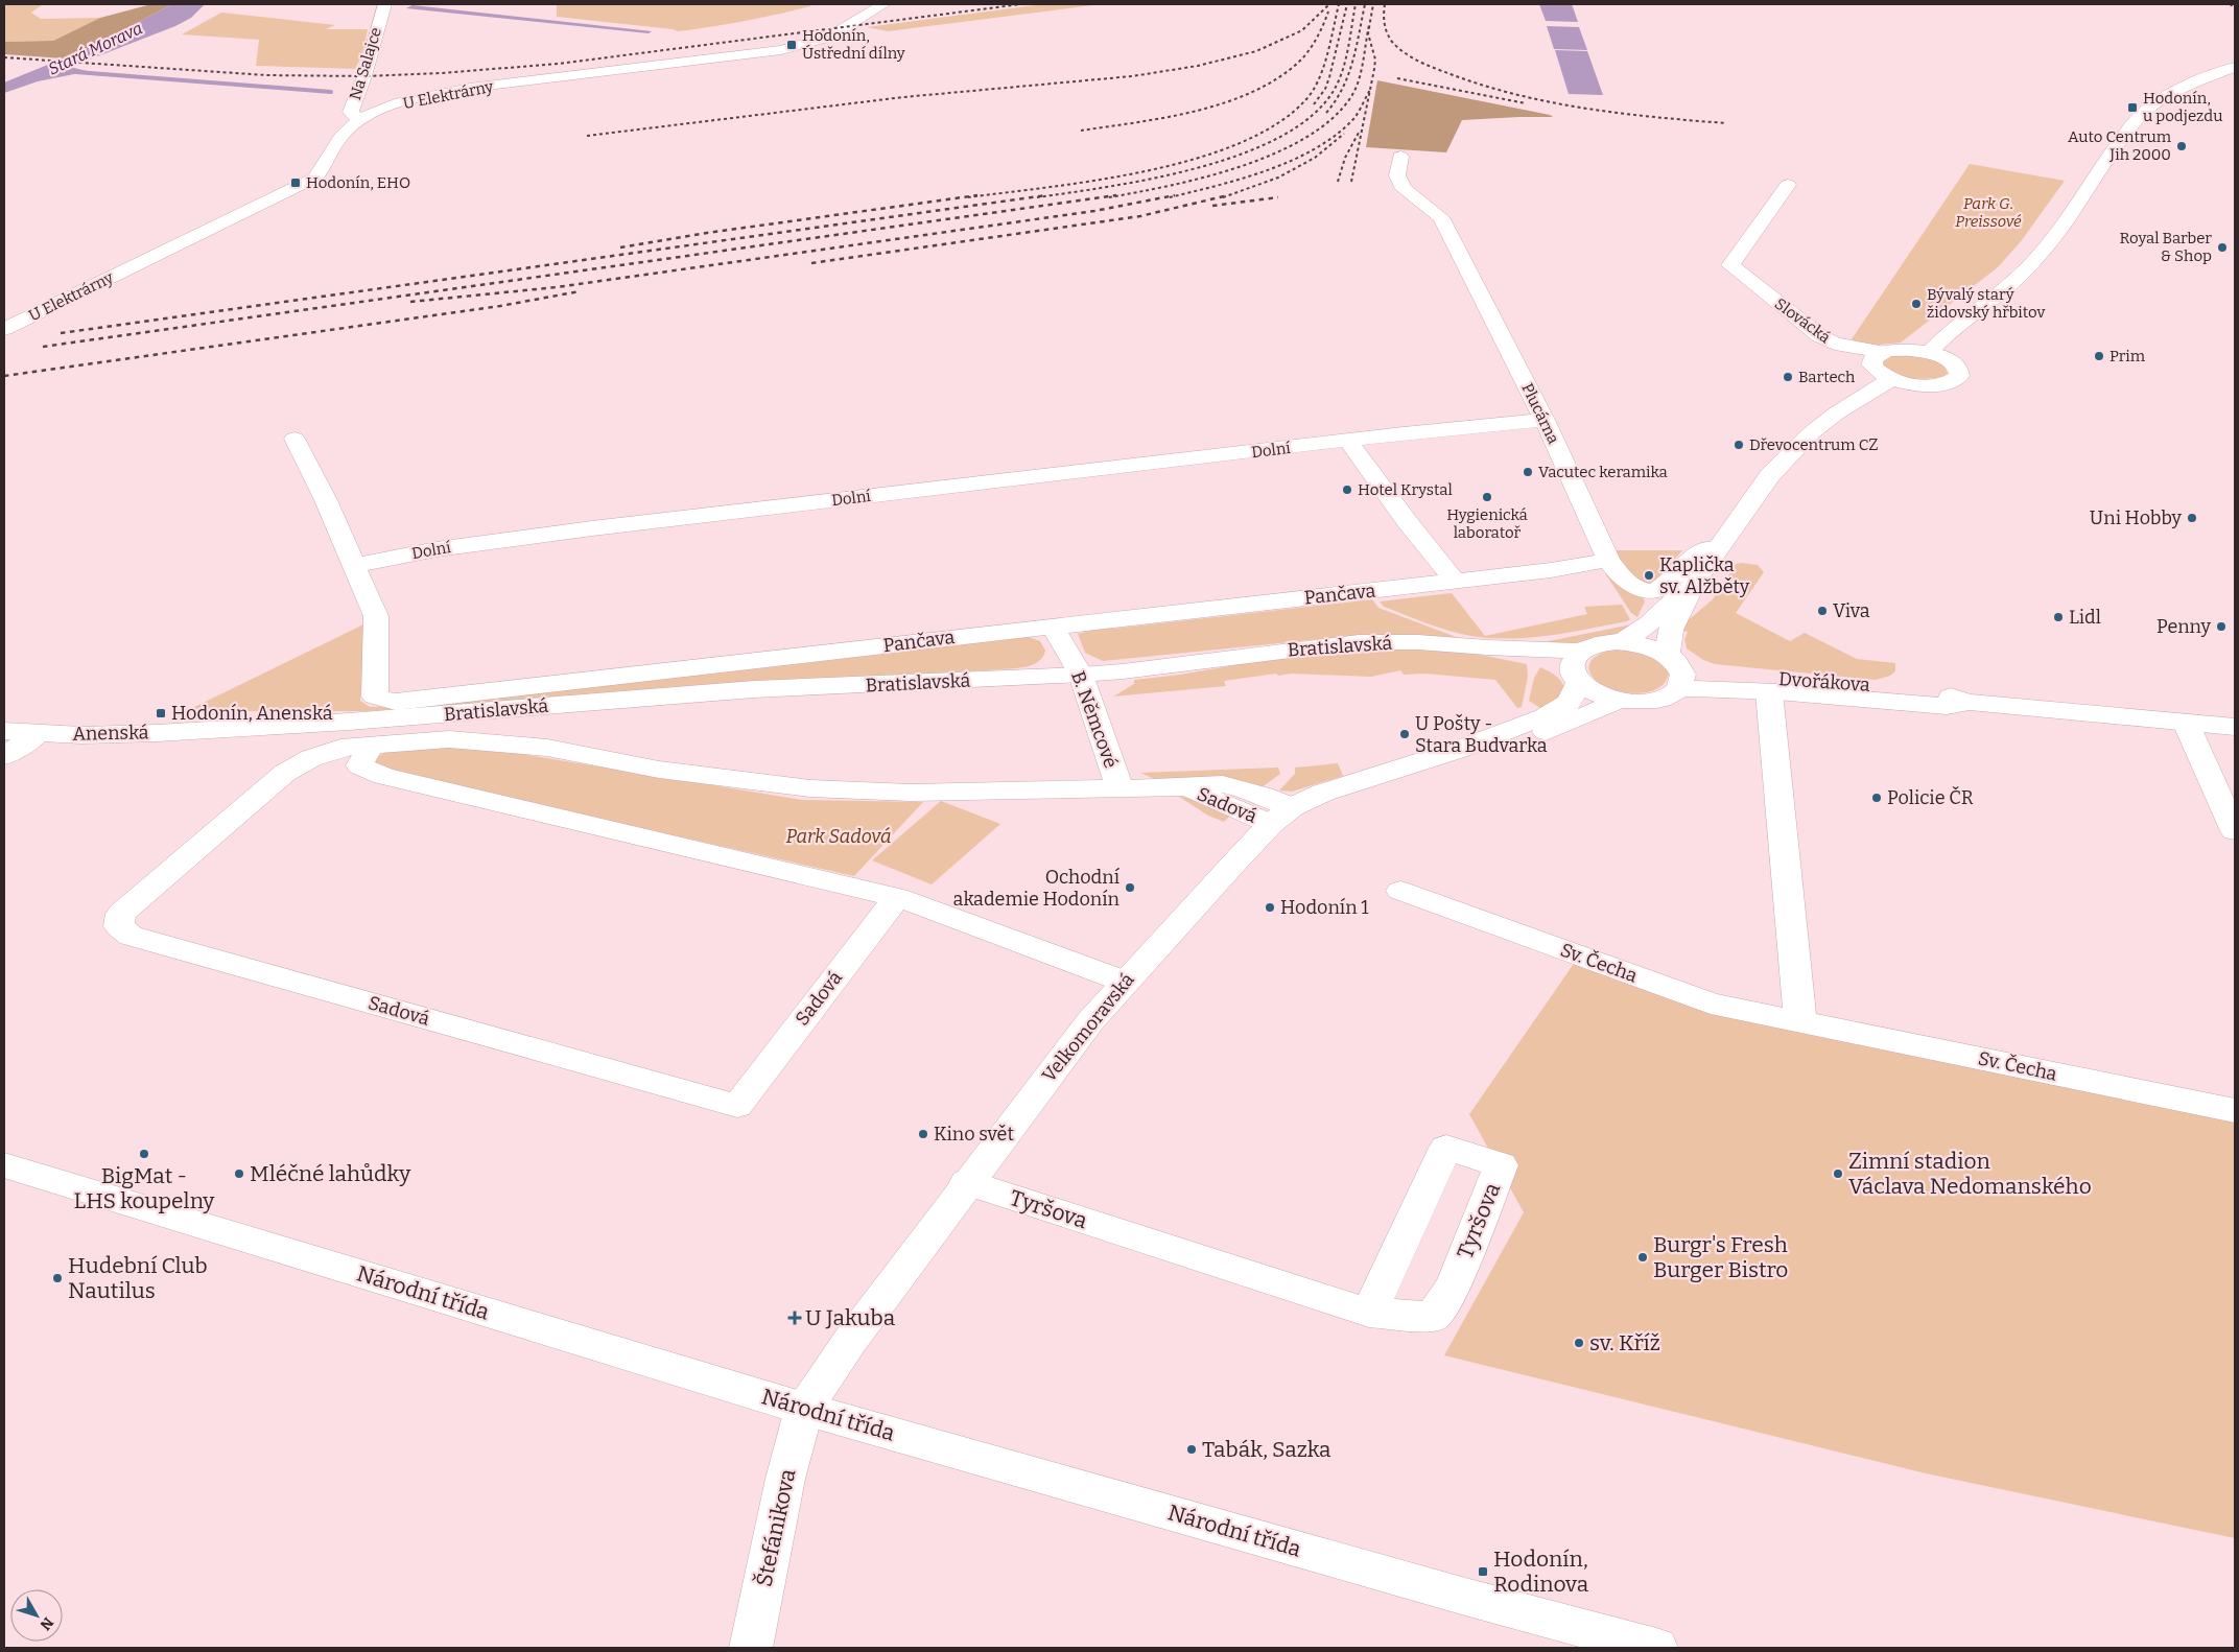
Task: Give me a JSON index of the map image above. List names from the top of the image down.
{
  "streets": {
    "street": [
      "Na Salajce",
      "U Elektrárny",
      "Slovácká",
      "Plucárna",
      "Dolní",
      "Pančava",
      "Bratislavská",
      "Dvořákova",
      "B. Němcové",
      "Anenská",
      "Sadová",
      "Sv. Čecha",
      "Velkomoravská",
      "Tyršova",
      "Národní třída",
      "Štefánikova"
    ]
  },
  "crossings": [
    ["Na Salajce", "U Elektrárny"],
    ["Plucárna", "Pančava"],
    ["Dolní", "Pančava"],
    ["Pančava", "B. Němcové"],
    ["Bratislavská", "B. Němcové"],
    ["Bratislavská", "Anenská"],
    ["Bratislavská", "Velkomoravská"],
    ["Dvořákova", "Velkomoravská"],
    ["B. Němcové", "Sadová"],
    ["Sadová", "Velkomoravská"],
    ["Velkomoravská", "Tyršova"],
    ["Velkomoravská", "Národní třída"],
    ["Velkomoravská", "Štefánikova"],
    ["Národní třída", "Štefánikova"]
  ],
  "water": ["Stará Morava"],
  "parks": ["Park G. Preissové", "Park Sadová"],
  "places": {
    "transit": [
      "Hodonín, Ústřední dílny",
      "Hodonín, u podjezdu",
      "Hodonín, EHO",
      "Hodonín, Anenská",
      "Hodonín, Rodinova"
    ],
    "other": [
      "Auto Centrum Jih 2000",
      "Royal Barber & Shop",
      "Bývalý starý židovský hřbitov",
      "Prim",
      "Bartech",
      "Dřevocentrum CZ",
      "Vacutec keramika",
      "Hotel Krystal",
      "Hygienická laboratoř",
      "Uni Hobby",
      "Kaplička sv. Alžběty",
      "Viva",
      "Lidl",
      "Penny",
      "U Pošty - Stara Budvarka",
      "Policie ČR",
      "Ochodní akademie Hodonín",
      "Hodonín 1",
      "Kino svět",
      "BigMat - LHS koupelny",
      "Mléčné lahůdky",
      "Zimní stadion Václava Nedomanského",
      "Burgr's Fresh Burger Bistro",
      "Hudební Club Nautilus",
      "sv. Kříž",
      "Tabák, Sazka"
    ],
    "health": ["U Jakuba"]
  },
  "north": "bottom right"
}
